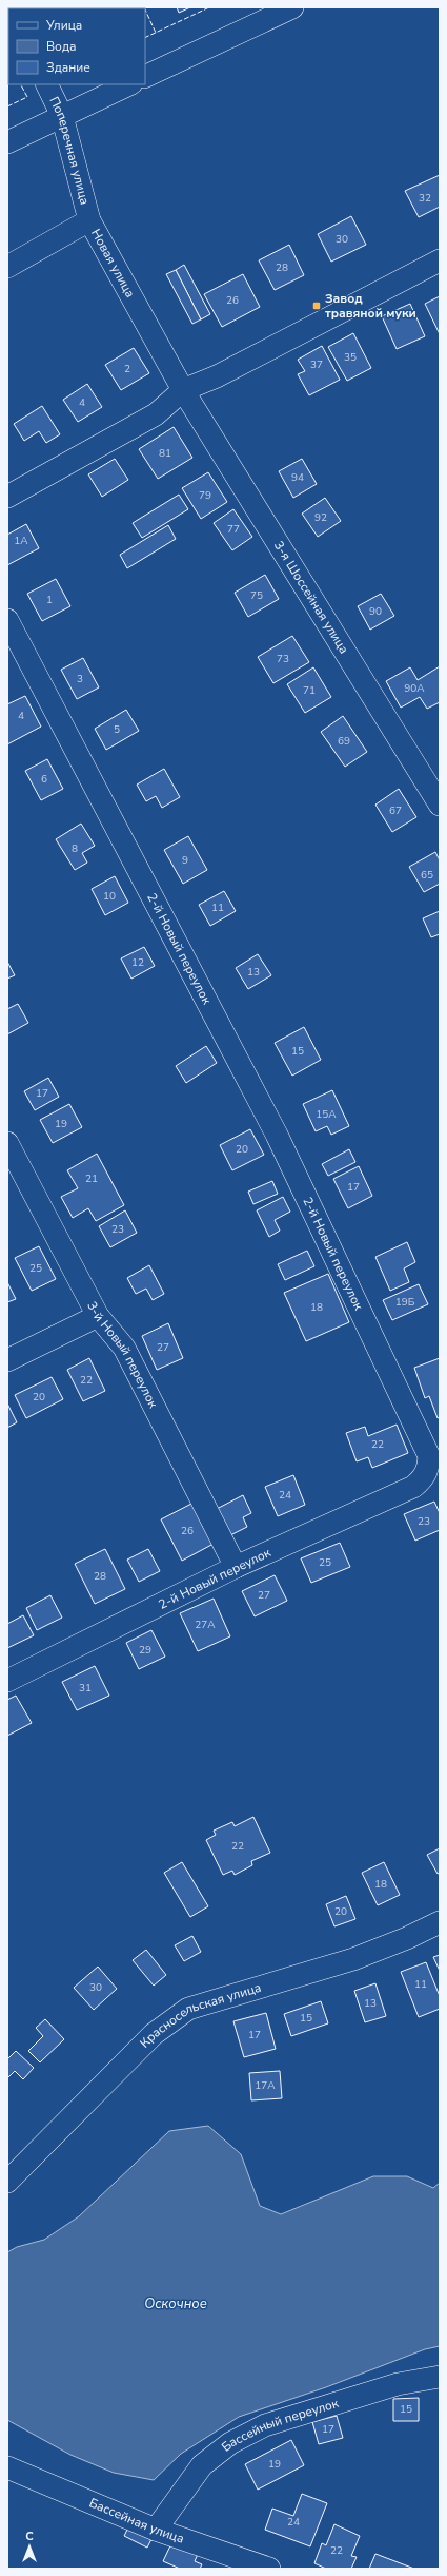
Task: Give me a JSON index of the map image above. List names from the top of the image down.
{
  "streets": {
    "street": [
      "Поперечная улица",
      "Новая улица",
      "3-я Шоссейная улица",
      "2-й Новый переулок",
      "3-й Новый переулок",
      "Красносельская улица",
      "Бассейный переулок",
      "Бассейная улица"
    ]
  },
  "crossings": [
    ["Поперечная улица", "Новая улица"],
    ["Новая улица", "3-я Шоссейная улица"],
    ["2-й Новый переулок", "3-й Новый переулок"],
    ["Бассейный переулок", "Бассейная улица"]
  ],
  "water": ["Оскочное"],
  "places": {
    "transit": ["Завод травяной муки"]
  },
  "house_numbers": [
    "32",
    "30",
    "28",
    "26",
    "35",
    "37",
    "2",
    "4",
    "81",
    "94",
    "79",
    "92",
    "77",
    "1А",
    "75",
    "1",
    "90",
    "73",
    "3",
    "90А",
    "71",
    "4",
    "5",
    "69",
    "6",
    "67",
    "8",
    "9",
    "65",
    "10",
    "11",
    "12",
    "13",
    "15",
    "17",
    "15А",
    "19",
    "20",
    "21",
    "17",
    "23",
    "25",
    "19Б",
    "18",
    "27",
    "22",
    "20",
    "22",
    "24",
    "23",
    "26",
    "25",
    "28",
    "27",
    "27А",
    "29",
    "31",
    "22",
    "18",
    "20",
    "11",
    "30",
    "13",
    "15",
    "17",
    "17А",
    "15",
    "17",
    "19",
    "24",
    "22"
  ],
  "legend": ["Улица", "Вода", "Здание"],
  "north": "top"
}
